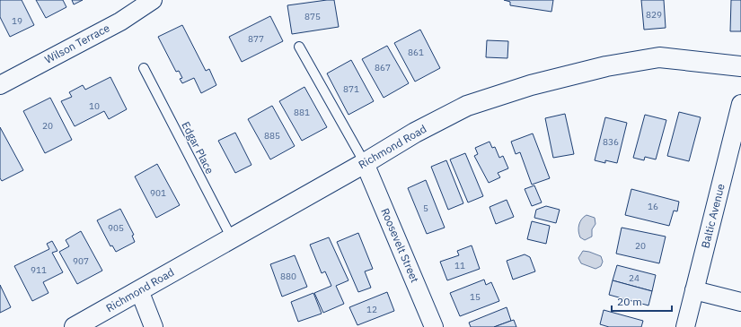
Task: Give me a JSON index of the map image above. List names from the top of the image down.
{
  "streets": {
    "main road": ["Richmond Road"],
    "street": ["Wilson Terrace", "Baltic Avenue", "Roosevelt Street"],
    "lane": ["Edgar Place"]
  },
  "crossings": [
    ["Richmond Road", "Edgar Place"],
    ["Richmond Road", "Roosevelt Street"]
  ],
  "house_numbers": [
    "829",
    "875",
    "19",
    "877",
    "861",
    "867",
    "871",
    "10",
    "881",
    "20",
    "885",
    "836",
    "901",
    "16",
    "5",
    "905",
    "20",
    "907",
    "11",
    "911",
    "880",
    "24",
    "15",
    "12"
  ],
  "scale_bar": "20 m"
}
